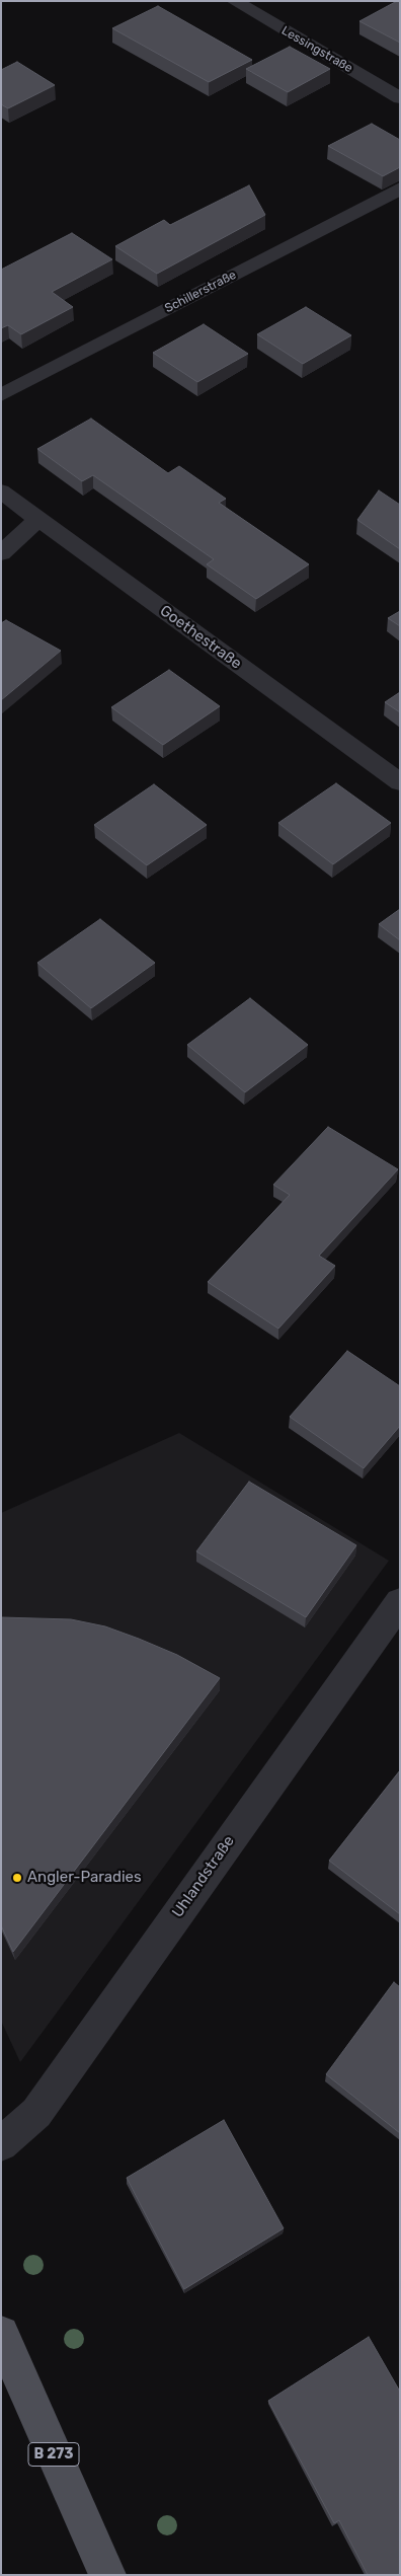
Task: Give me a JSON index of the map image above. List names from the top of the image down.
{
  "streets": {
    "main road": ["B 273"],
    "street": [
      "Lessingstraße",
      "Schillerstraße",
      "Goethestraße",
      "Uhlandstraße"
    ]
  },
  "places": ["Angler-Paradies"]
}
